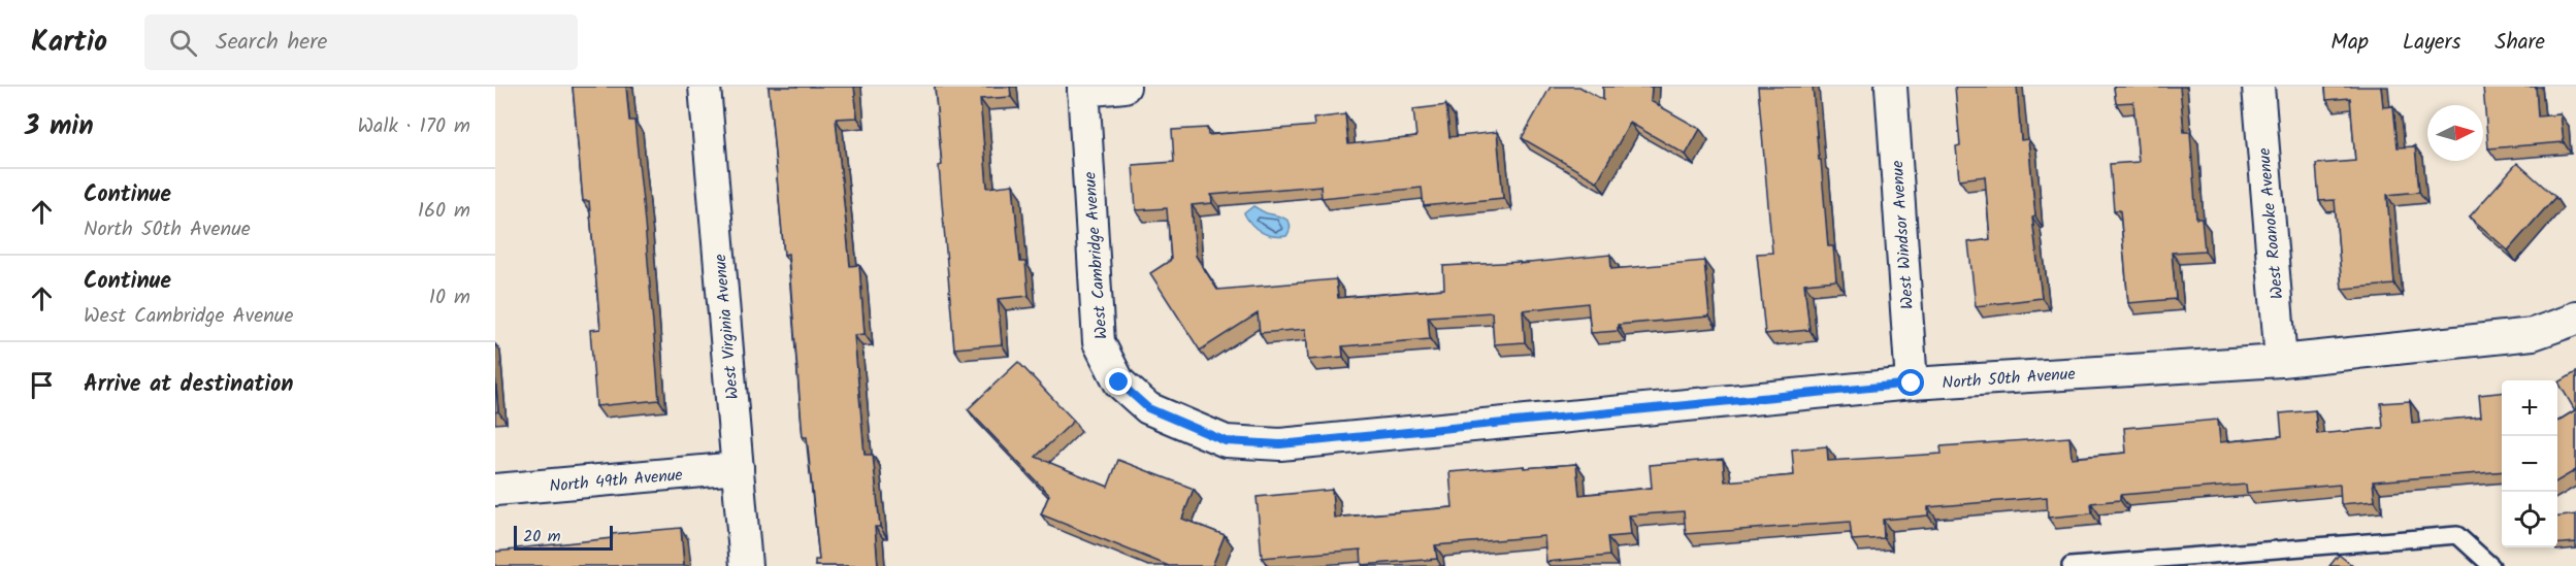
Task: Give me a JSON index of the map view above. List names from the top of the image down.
{
  "streets": {
    "street": [
      "West Roanoke Avenue",
      "West Windsor Avenue",
      "West Cambridge Avenue",
      "West Virginia Avenue",
      "North 50th Avenue",
      "North 49th Avenue"
    ]
  },
  "crossings": [
    ["West Roanoke Avenue", "North 50th Avenue"],
    ["West Windsor Avenue", "North 50th Avenue"],
    ["West Cambridge Avenue", "North 50th Avenue"],
    ["West Virginia Avenue", "North 49th Avenue"]
  ],
  "scale_bar": "20 m",
  "north": "right",
  "page": {
    "header": "Kartio",
    "search": "Search here",
    "nav": ["Map", "Layers", "Share"],
    "heading": ["3 min", "Walk · 170 m"],
    "list": [
      ["Continue", "North 50th Avenue", "160 m"],
      ["Continue", "West Cambridge Avenue", "10 m"],
      "Arrive at destination"
    ],
    "map_buttons": ["+", "−"],
    "scale": "20 m"
  }
}
